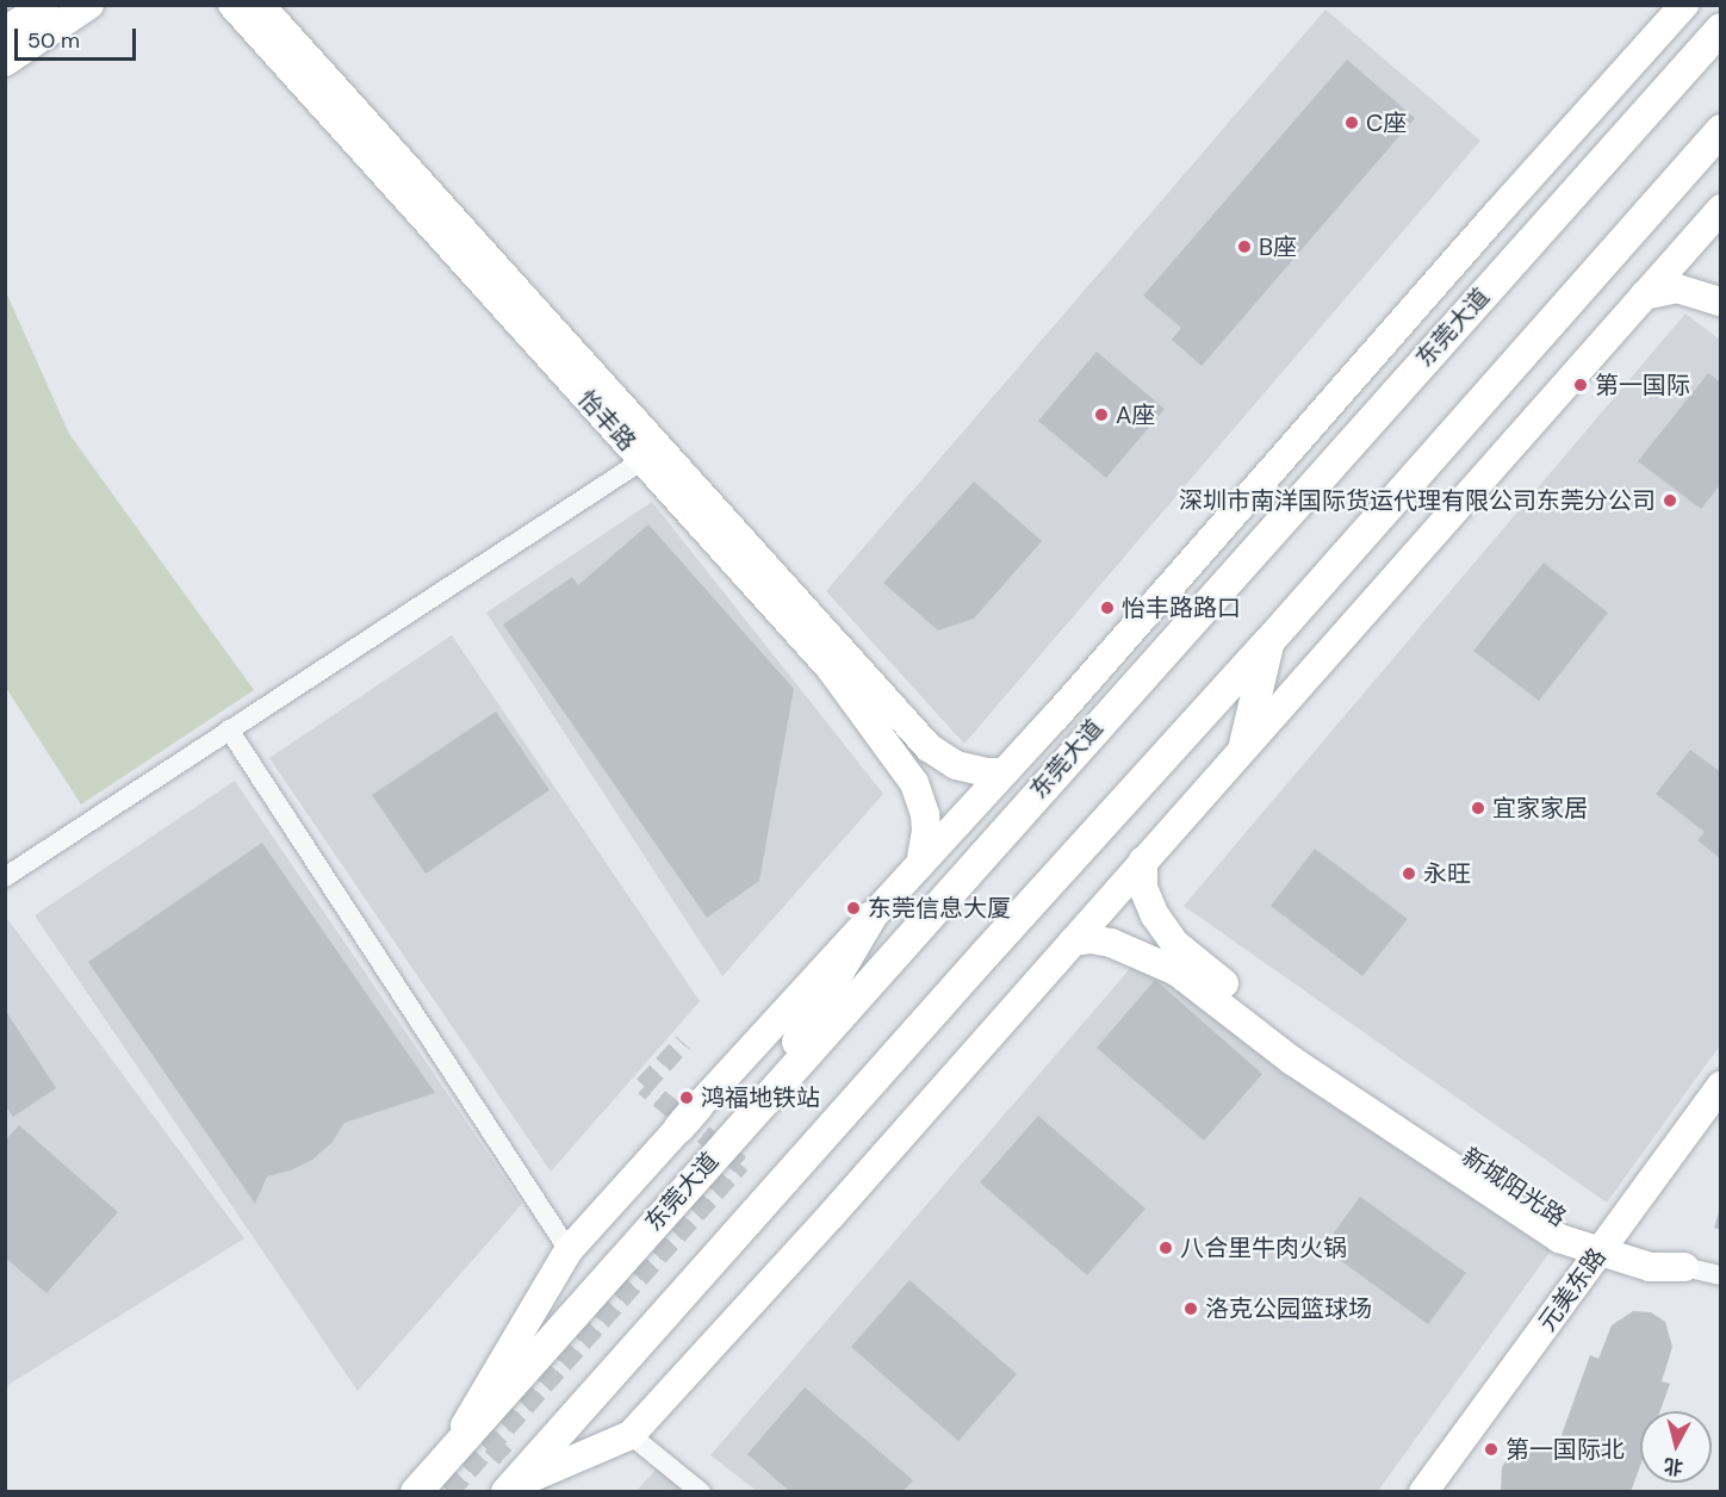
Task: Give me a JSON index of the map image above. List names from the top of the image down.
{
  "streets": {
    "main road": ["东莞大道"],
    "street": ["怡丰路", "新城阳光路", "元美东路"]
  },
  "crossings": [
    ["新城阳光路", "元美东路"]
  ],
  "places": [
    "C座",
    "B座",
    "第一国际",
    "A座",
    "深圳市南洋国际货运代理有限公司东莞分公司",
    "怡丰路路口",
    "宜家家居",
    "永旺",
    "东莞信息大厦",
    "鸿福地铁站",
    "八合里牛肉火锅",
    "洛克公园篮球场",
    "第一国际北"
  ],
  "scale_bar": "50 m",
  "north": "bottom"
}
